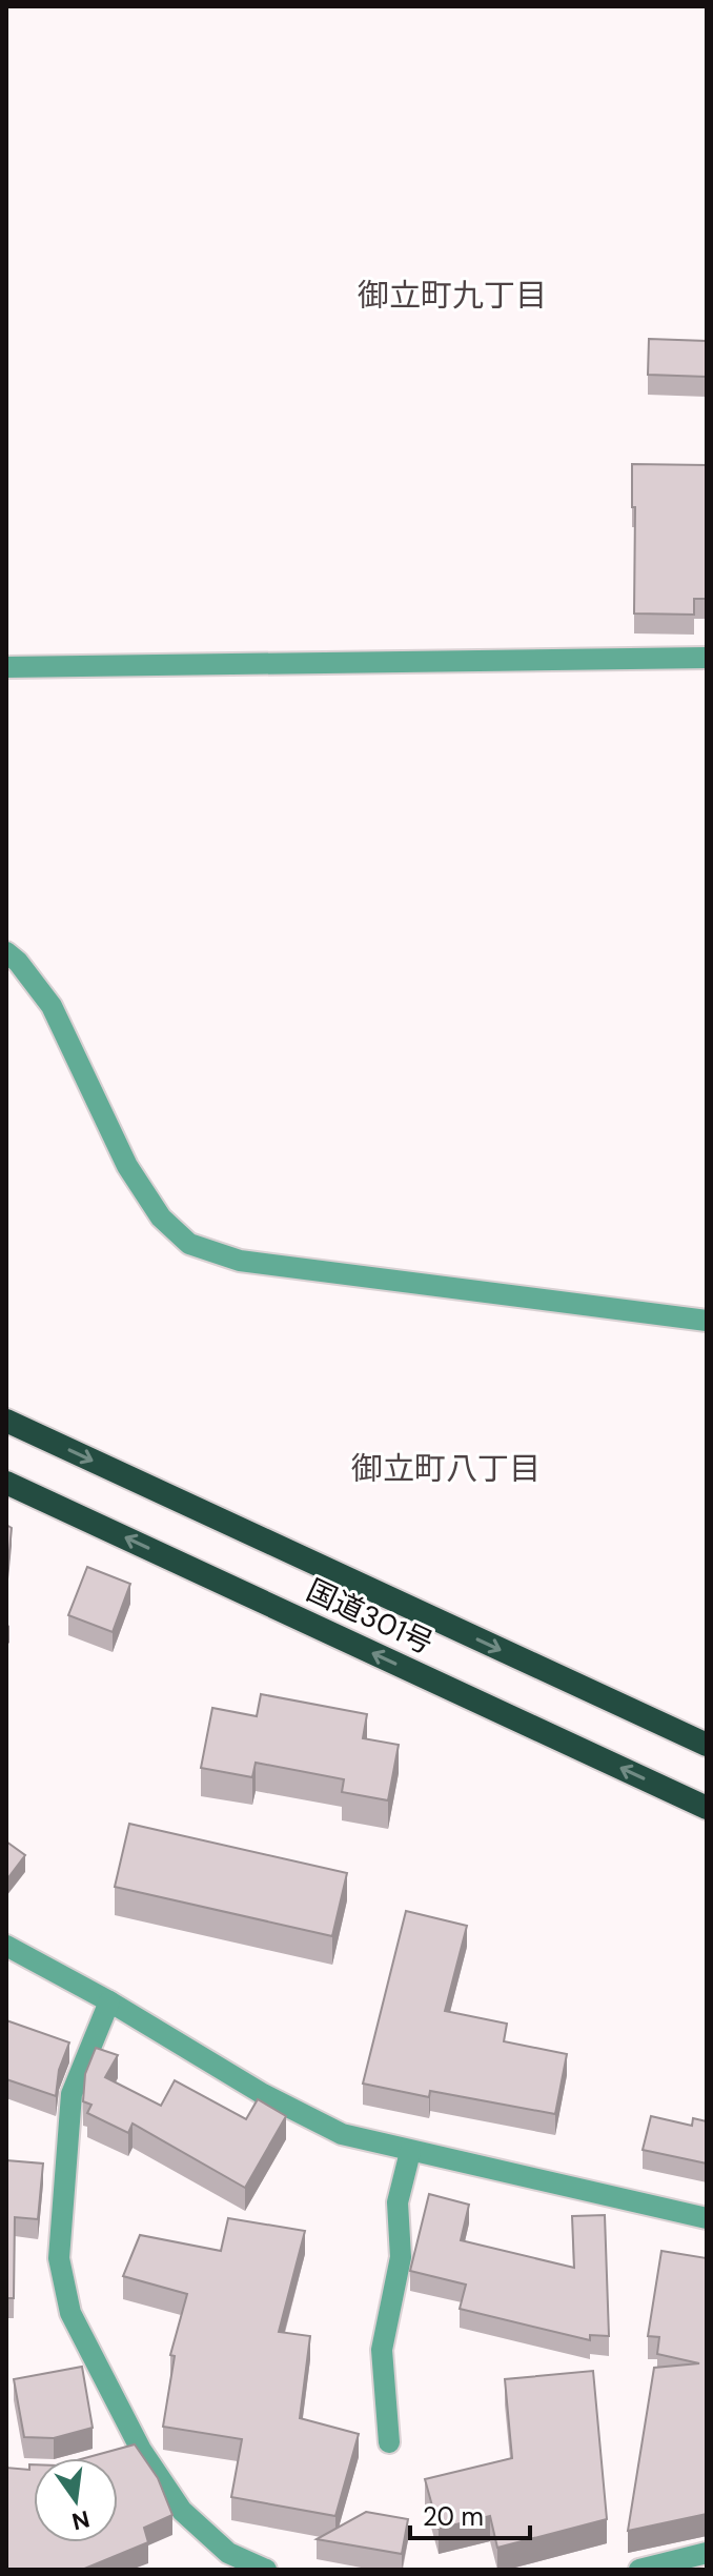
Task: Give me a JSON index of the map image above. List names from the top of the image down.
{
  "streets": {
    "highway": ["国道301号"]
  },
  "districts": ["御立町九丁目", "御立町八丁目"],
  "scale_bar": "20 m",
  "north": "bottom"
}
